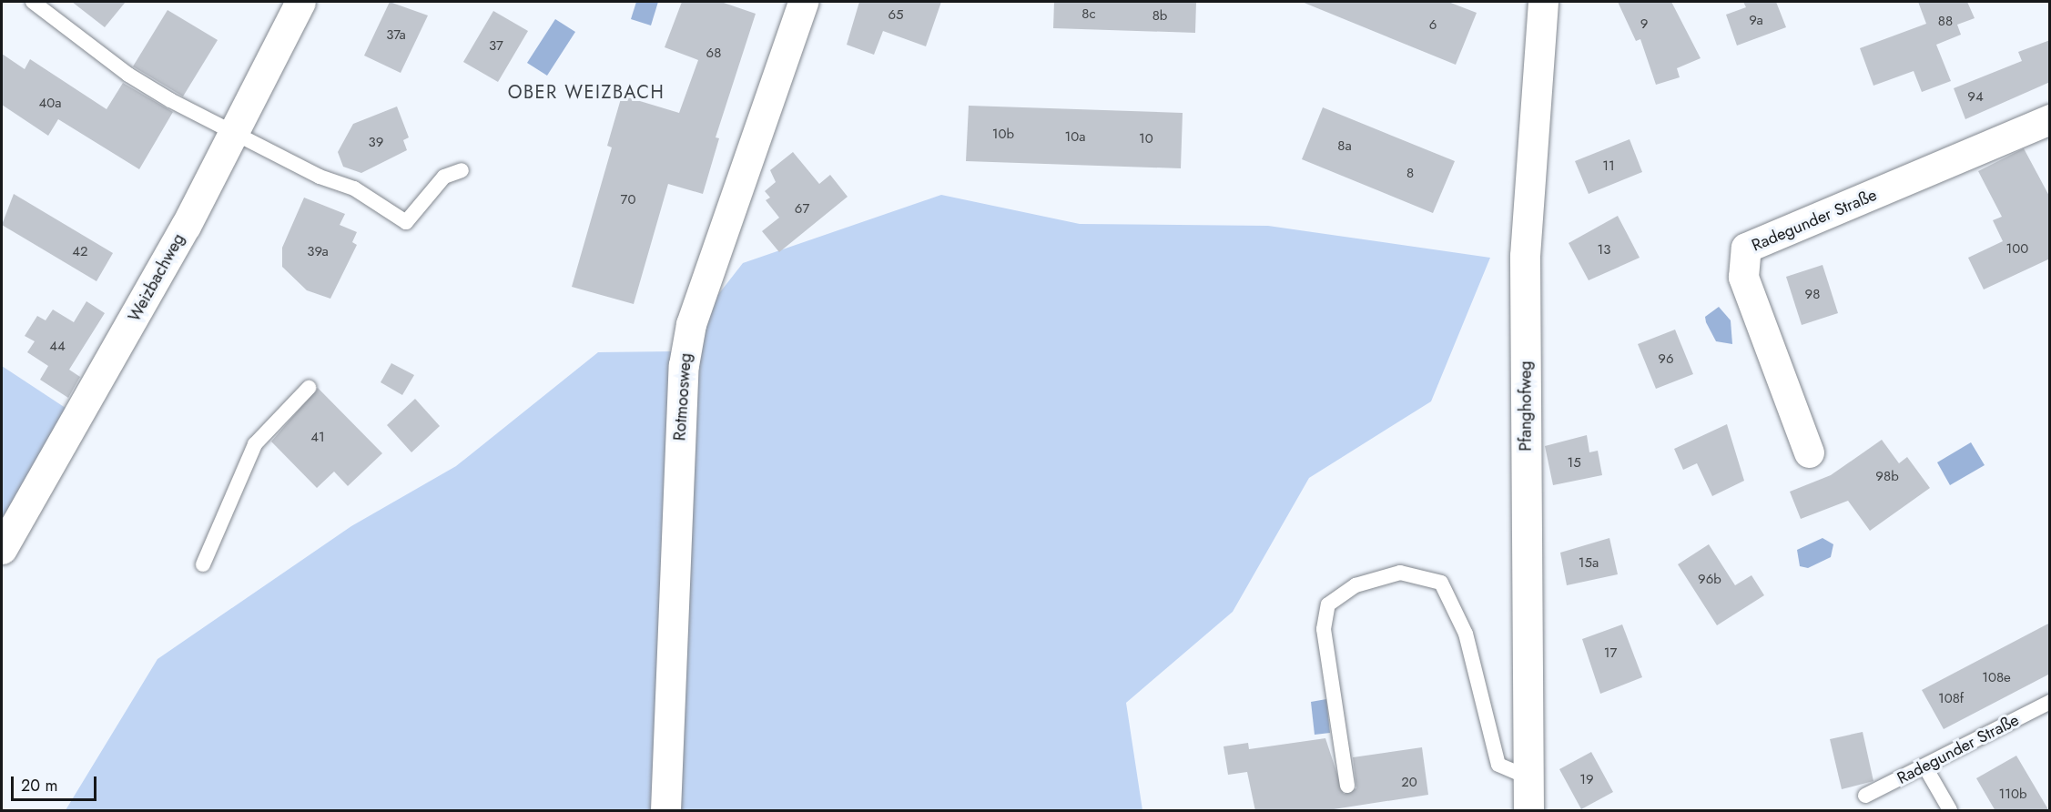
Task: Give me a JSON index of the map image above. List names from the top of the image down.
{
  "streets": {
    "street": [
      "Radegunder Straße",
      "Weizbachweg",
      "Rotmoosweg",
      "Pfanghofweg"
    ]
  },
  "districts": ["OBER WEIZBACH"],
  "house_numbers": [
    "8c",
    "65",
    "8b",
    "9a",
    "88",
    "9",
    "6",
    "37a",
    "37",
    "68",
    "94",
    "40a",
    "10b",
    "10a",
    "10",
    "39",
    "8a",
    "11",
    "8",
    "70",
    "67",
    "100",
    "13",
    "42",
    "39a",
    "98",
    "44",
    "96",
    "41",
    "15",
    "98b",
    "15a",
    "96b",
    "17",
    "108e",
    "108f",
    "19",
    "20",
    "110b"
  ],
  "scale_bar": "20 m"
}
